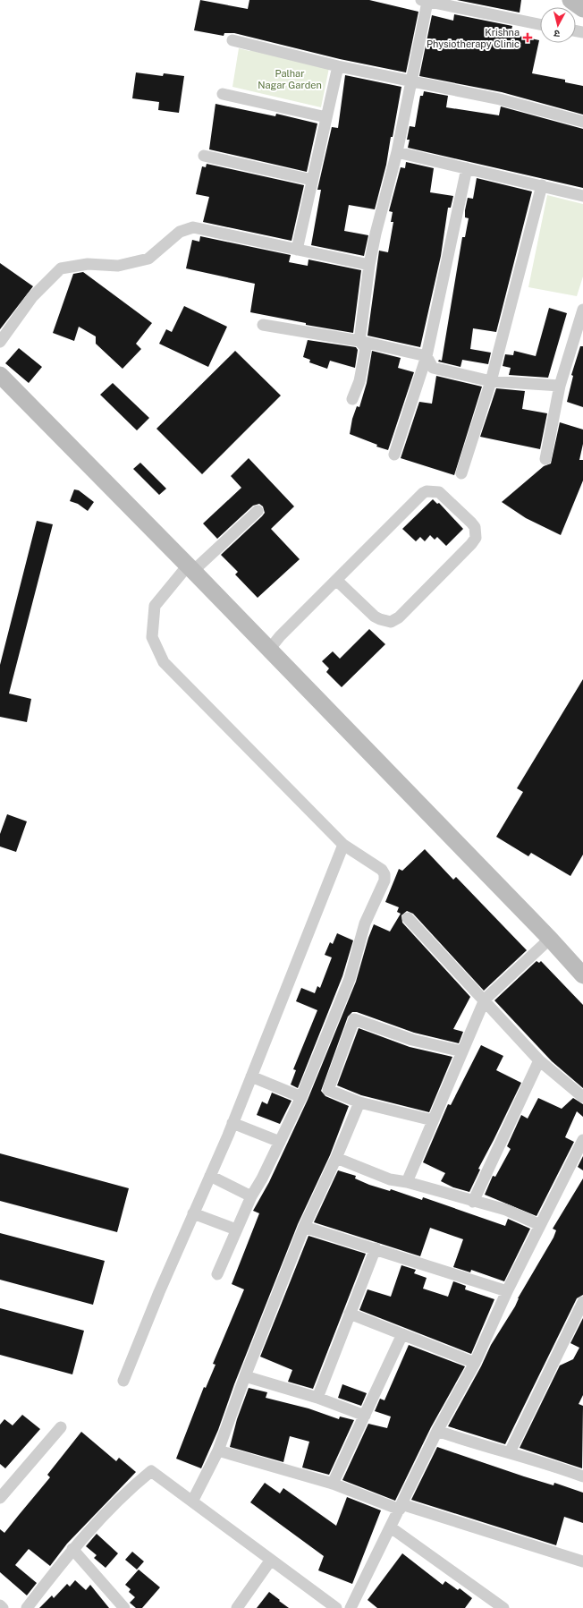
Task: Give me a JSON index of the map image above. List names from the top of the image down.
{
  "parks": ["Palhar Nagar Garden"],
  "places": {
    "health": ["Krishna Physiotherapy Clinic"]
  },
  "north": "bottom"
}
